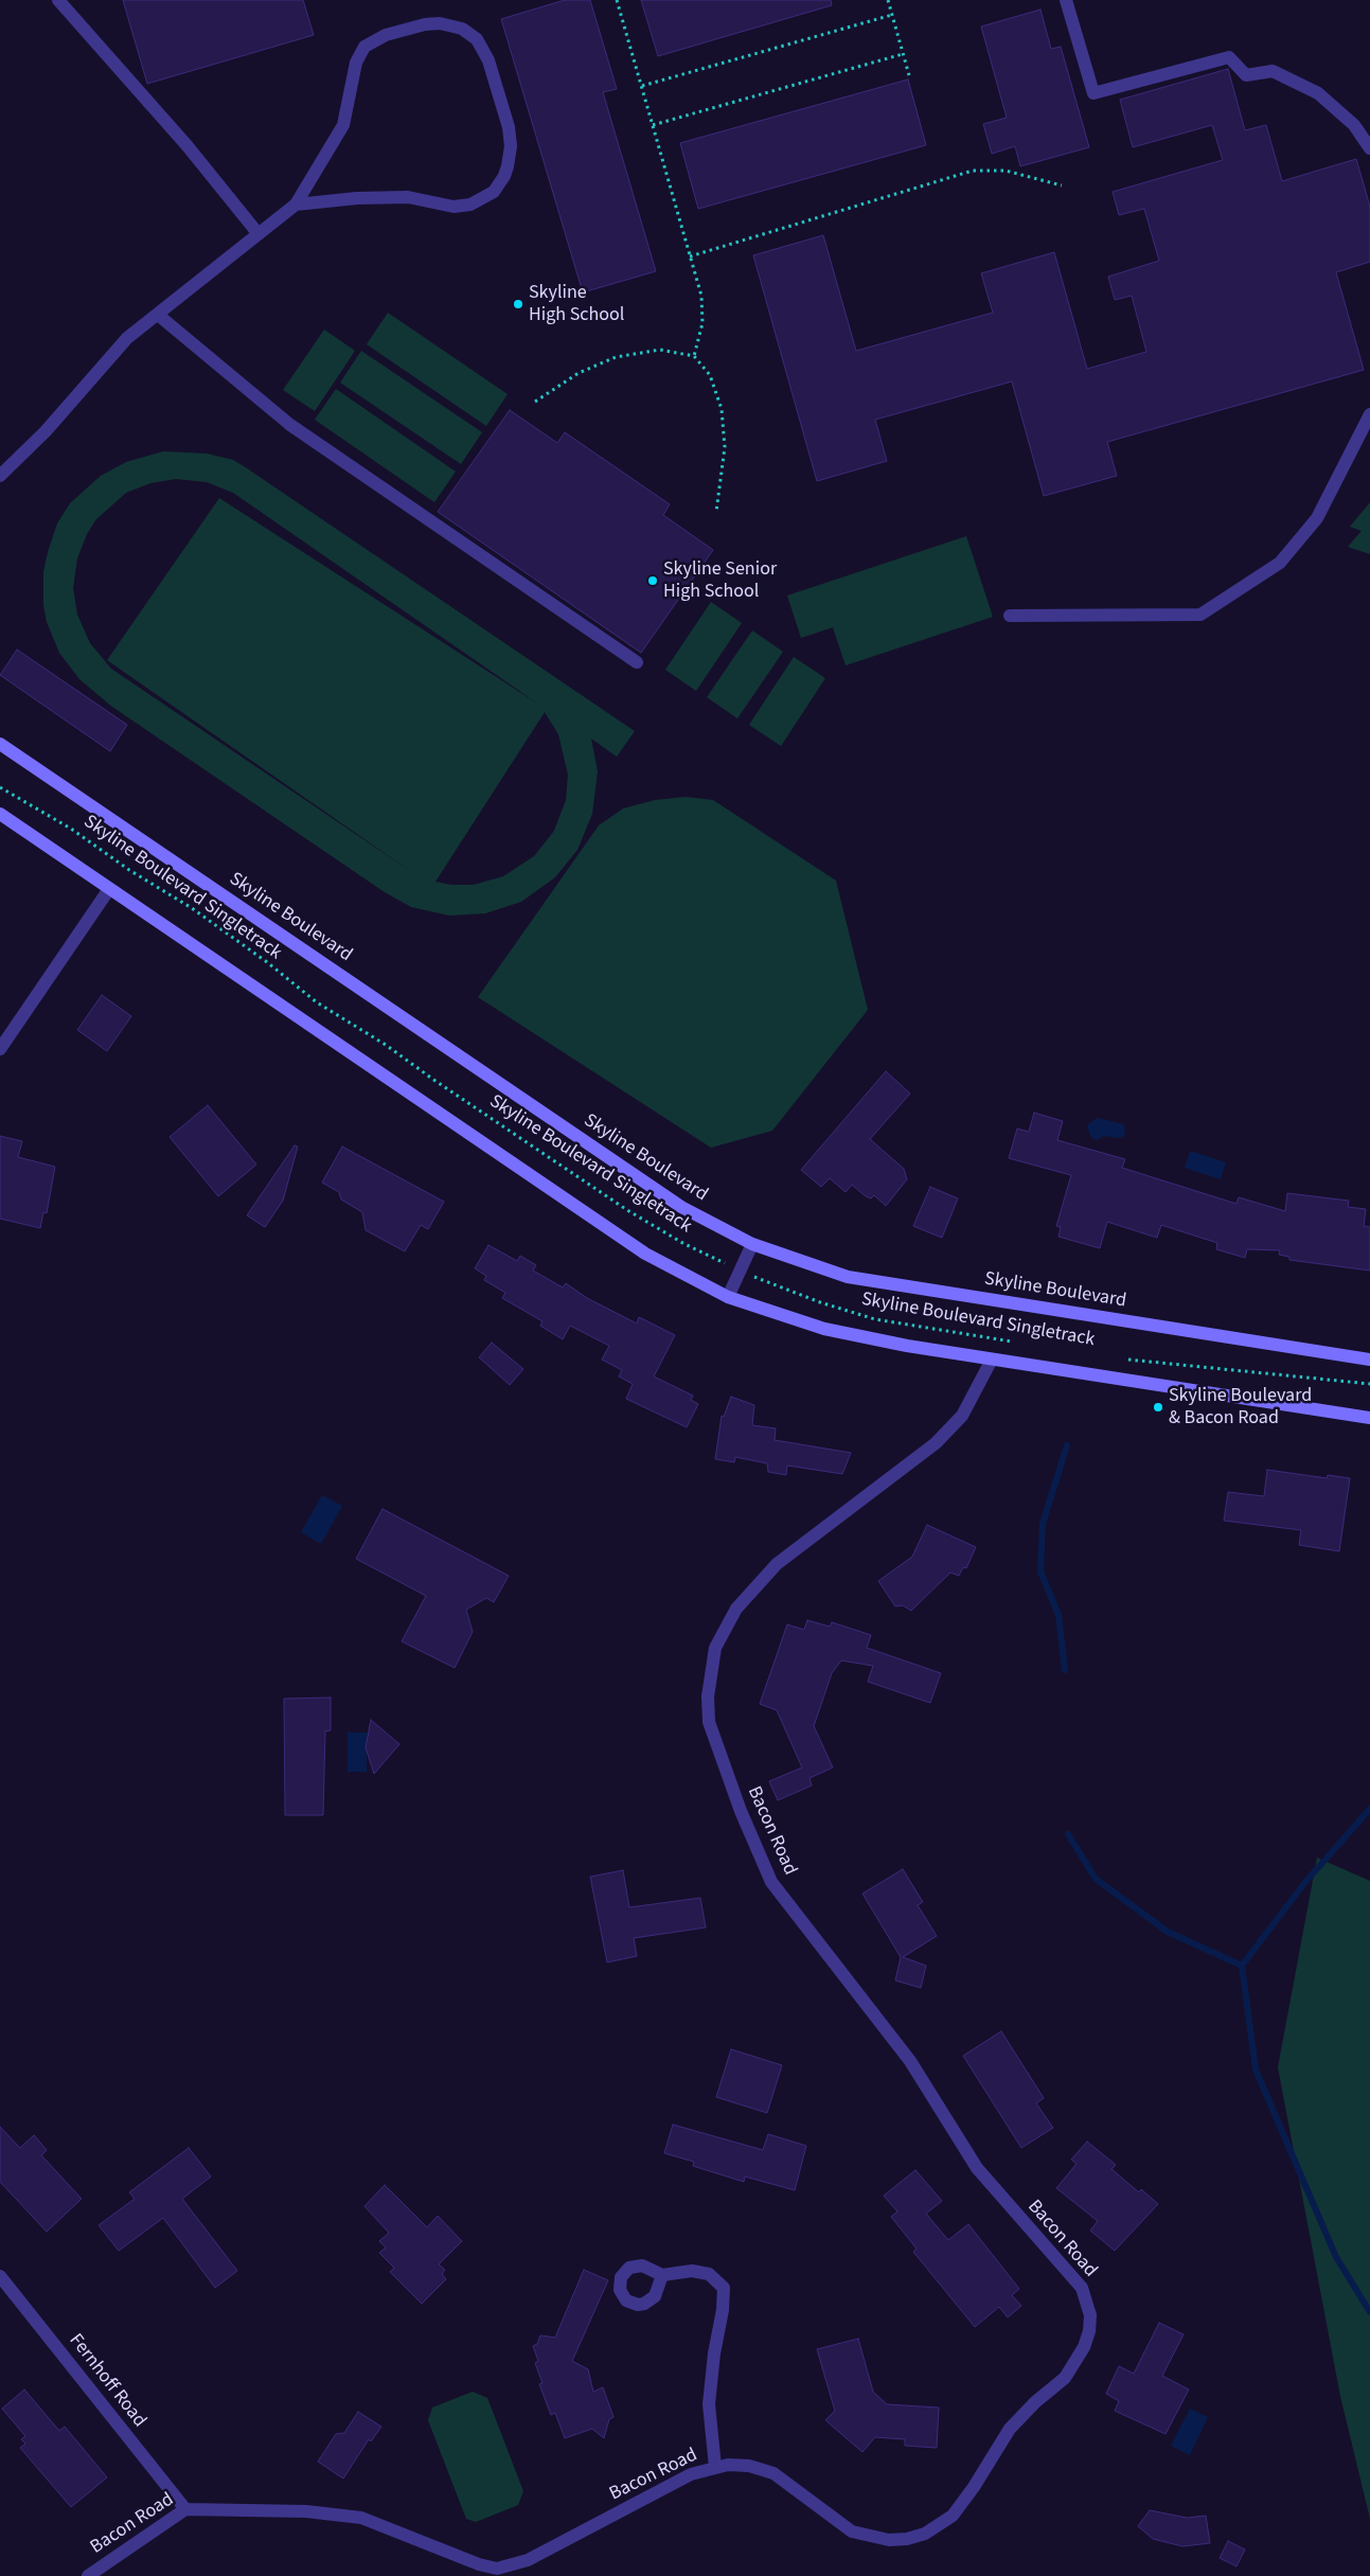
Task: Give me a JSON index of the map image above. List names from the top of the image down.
{
  "streets": {
    "main road": ["Skyline Boulevard"],
    "street": ["Bacon Road", "Fernhoff Road"],
    "path": ["Skyline Boulevard Singletrack"]
  },
  "crossings": [
    ["Bacon Road", "Fernhoff Road"]
  ],
  "places": ["Skyline High School", "Skyline Senior High School", "Skyline Boulevard & Bacon Road"]
}
